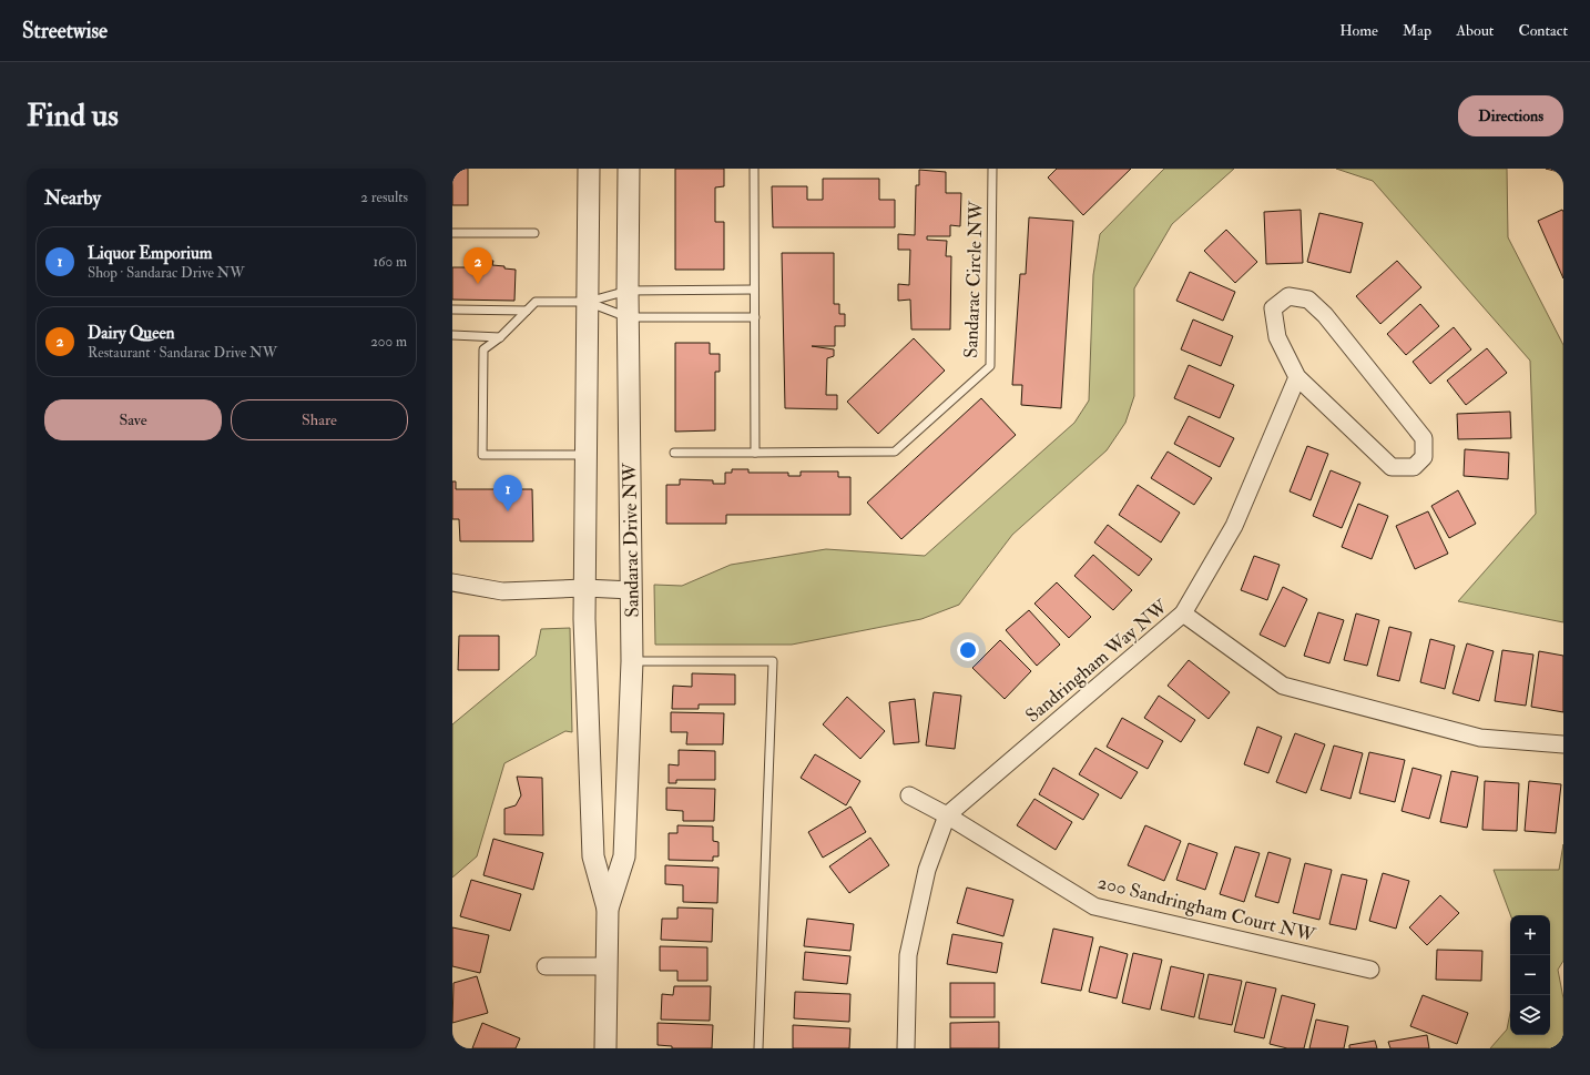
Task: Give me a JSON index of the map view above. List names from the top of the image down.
{
  "streets": {
    "street": ["Sandarac Drive NW", "Sandringham Way NW", "200 Sandringham Court NW"],
    "lane": ["Sandarac Circle NW"]
  },
  "crossings": [
    ["Sandringham Way NW", "200 Sandringham Court NW"]
  ],
  "page": {
    "header": "Streetwise",
    "nav": [
      "Home",
      "Map",
      "About",
      "Contact"
    ],
    "buttons": [
      "Directions",
      ["Save", "Share"]
    ],
    "title": "Find us",
    "heading": ["Nearby", "2 results"],
    "list": [
      {
        "mark": "1",
        "name": "Liquor Emporium",
        "note": "Shop · Sandarac Drive NW",
        "value": "160 m"
      },
      {
        "mark": "2",
        "name": "Dairy Queen",
        "note": "Restaurant · Sandarac Drive NW",
        "value": "200 m"
      }
    ],
    "pins": ["2", "1"],
    "map_buttons": ["+", "−"]
  }
}
